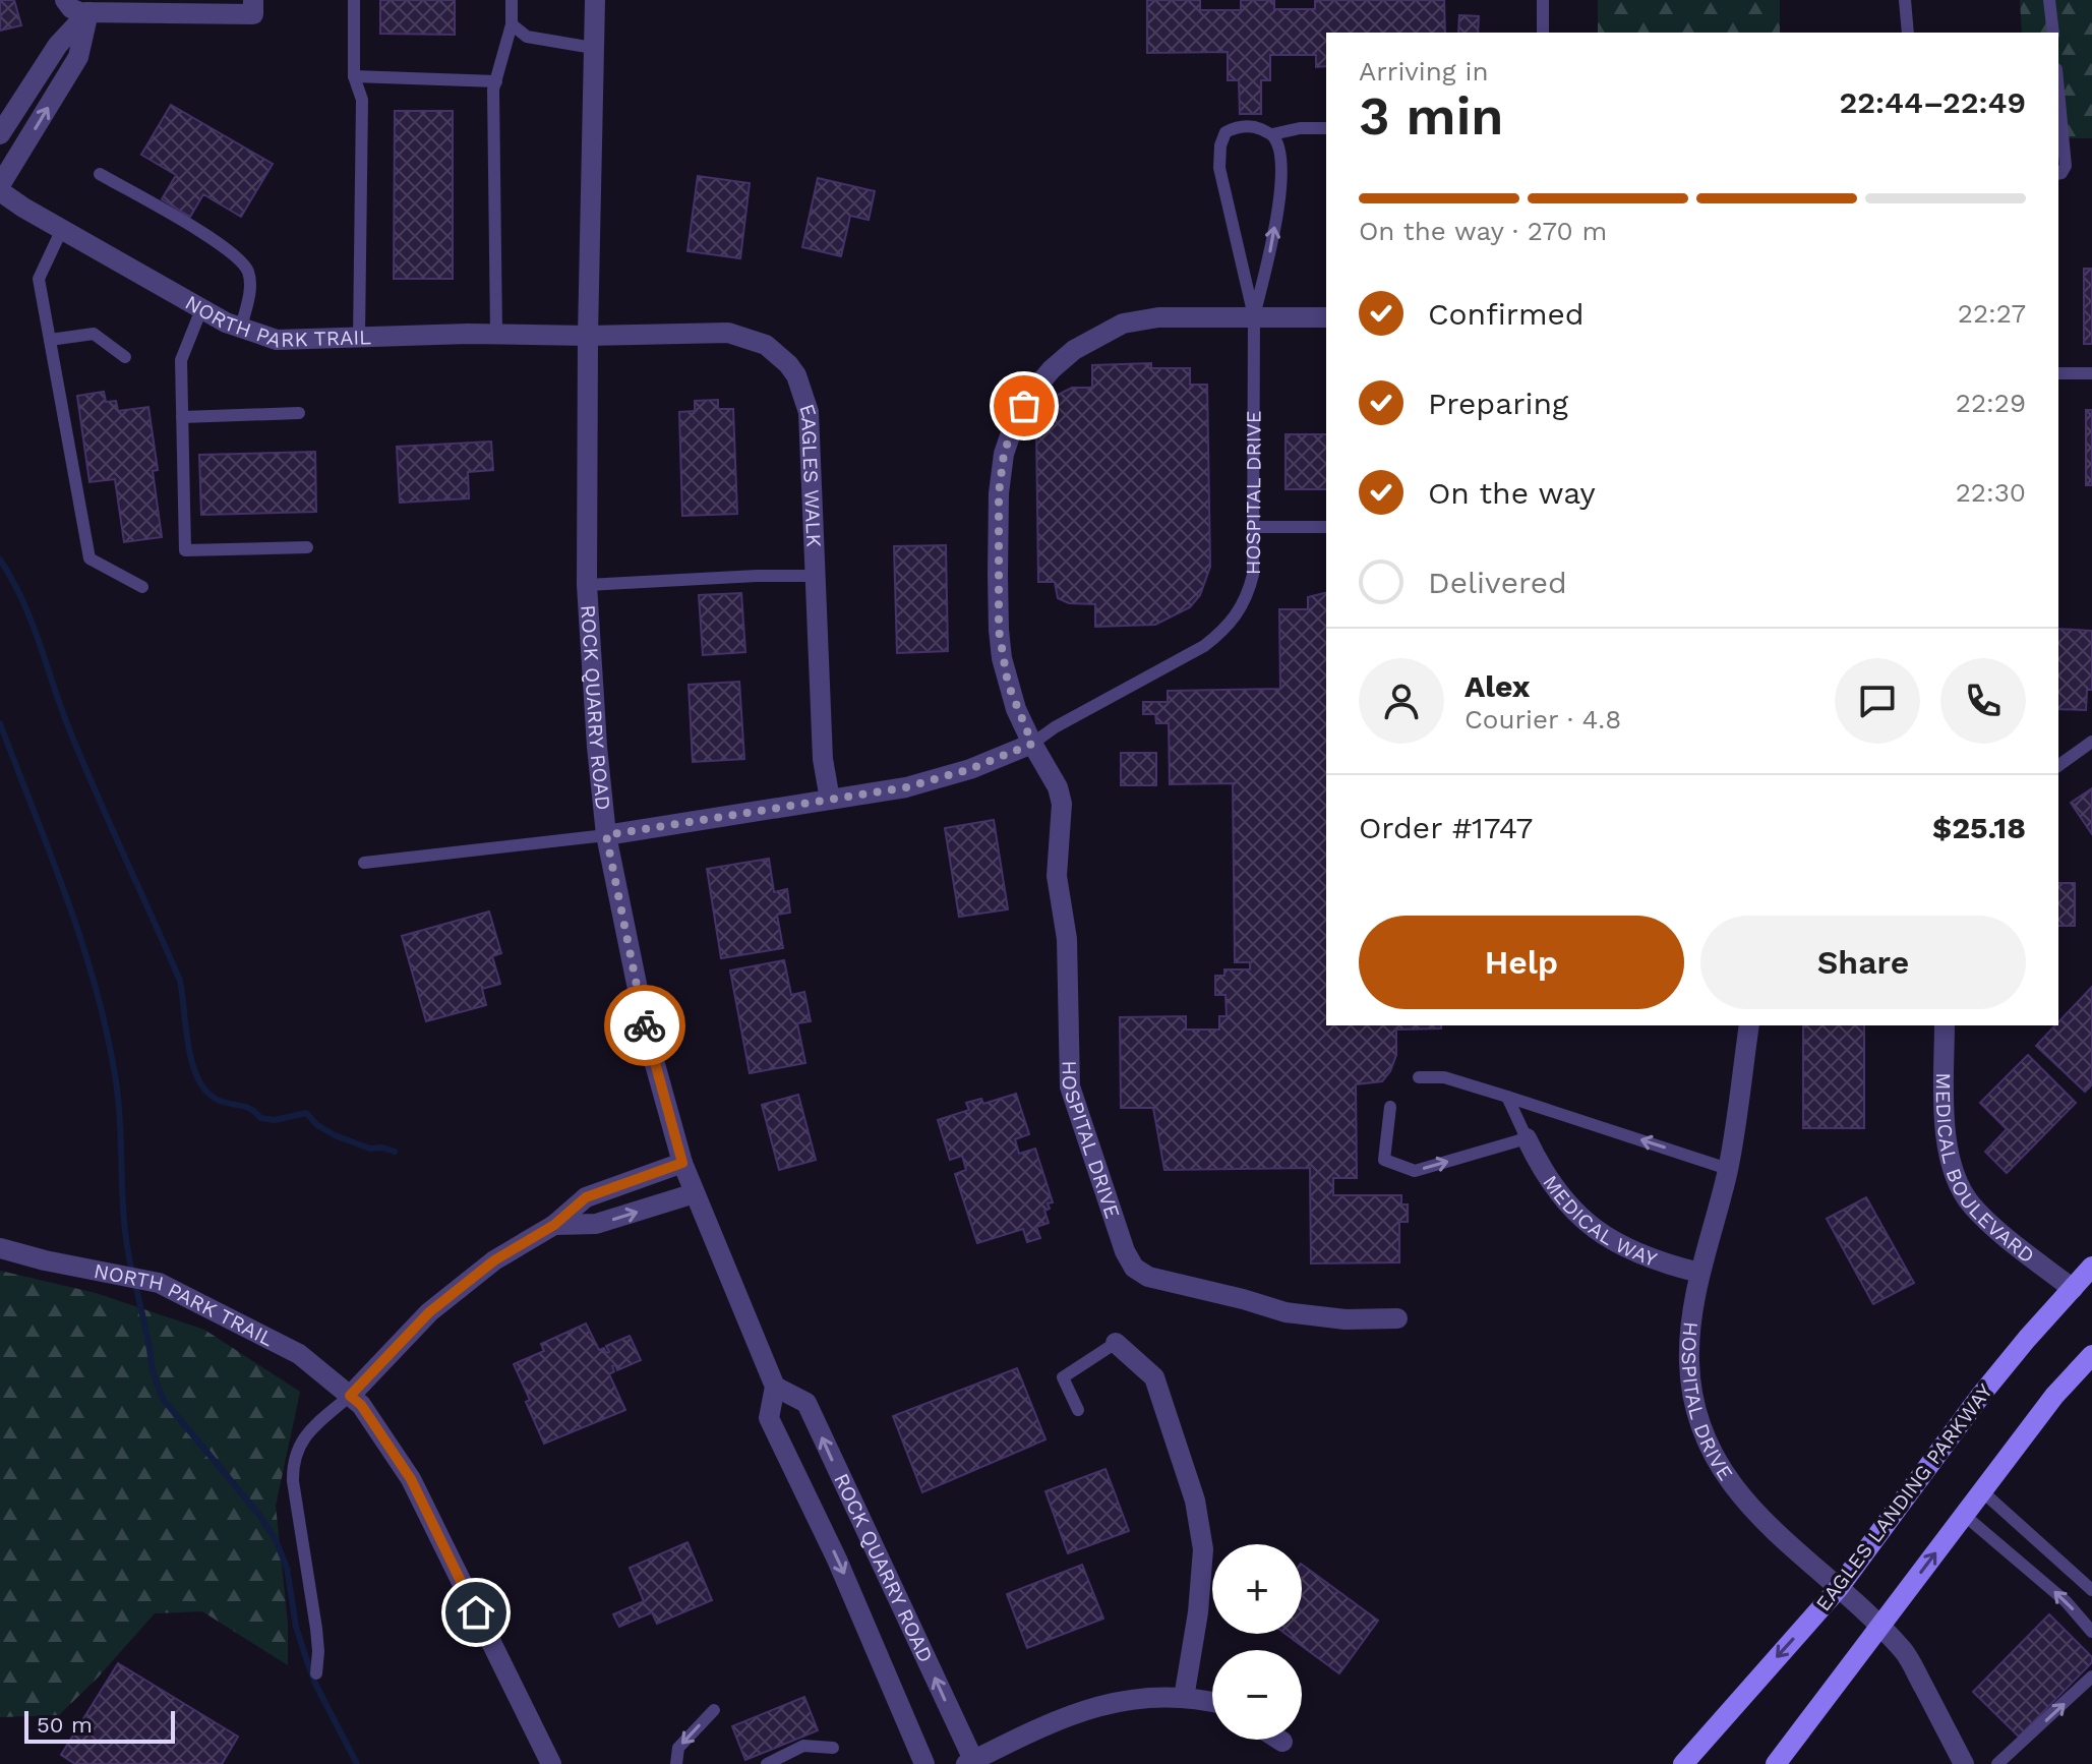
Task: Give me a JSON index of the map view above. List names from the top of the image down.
{
  "streets": {
    "main road": ["EAGLES LANDING PARKWAY"],
    "street": [
      "NORTH PARK TRAIL",
      "EAGLES WALK",
      "HOSPITAL DRIVE",
      "ROCK QUARRY ROAD",
      "MEDICAL BOULEVARD",
      "MEDICAL WAY"
    ]
  },
  "crossings": [
    ["NORTH PARK TRAIL", "EAGLES WALK"],
    ["NORTH PARK TRAIL", "ROCK QUARRY ROAD"],
    ["EAGLES WALK", "HOSPITAL DRIVE"],
    ["EAGLES WALK", "ROCK QUARRY ROAD"],
    ["HOSPITAL DRIVE", "ROCK QUARRY ROAD"],
    ["HOSPITAL DRIVE", "MEDICAL WAY"],
    ["HOSPITAL DRIVE", "EAGLES LANDING PARKWAY"],
    ["MEDICAL BOULEVARD", "EAGLES LANDING PARKWAY"]
  ],
  "scale_bar": "50 m",
  "page": {
    "heading": ["3 min", "Arriving in", "22:44–22:49"],
    "panel": [
      "Alex",
      "Courier · 4.8",
      "Order #1747",
      "$25.18"
    ],
    "bar": "On the way · 270 m",
    "list": [
      ["Confirmed", "22:27"],
      ["Preparing", "22:29"],
      ["On the way", "22:30"],
      "Delivered"
    ],
    "buttons": ["Help", "Share"],
    "map_buttons": ["+", "−"],
    "scale": "50 m"
  }
}
